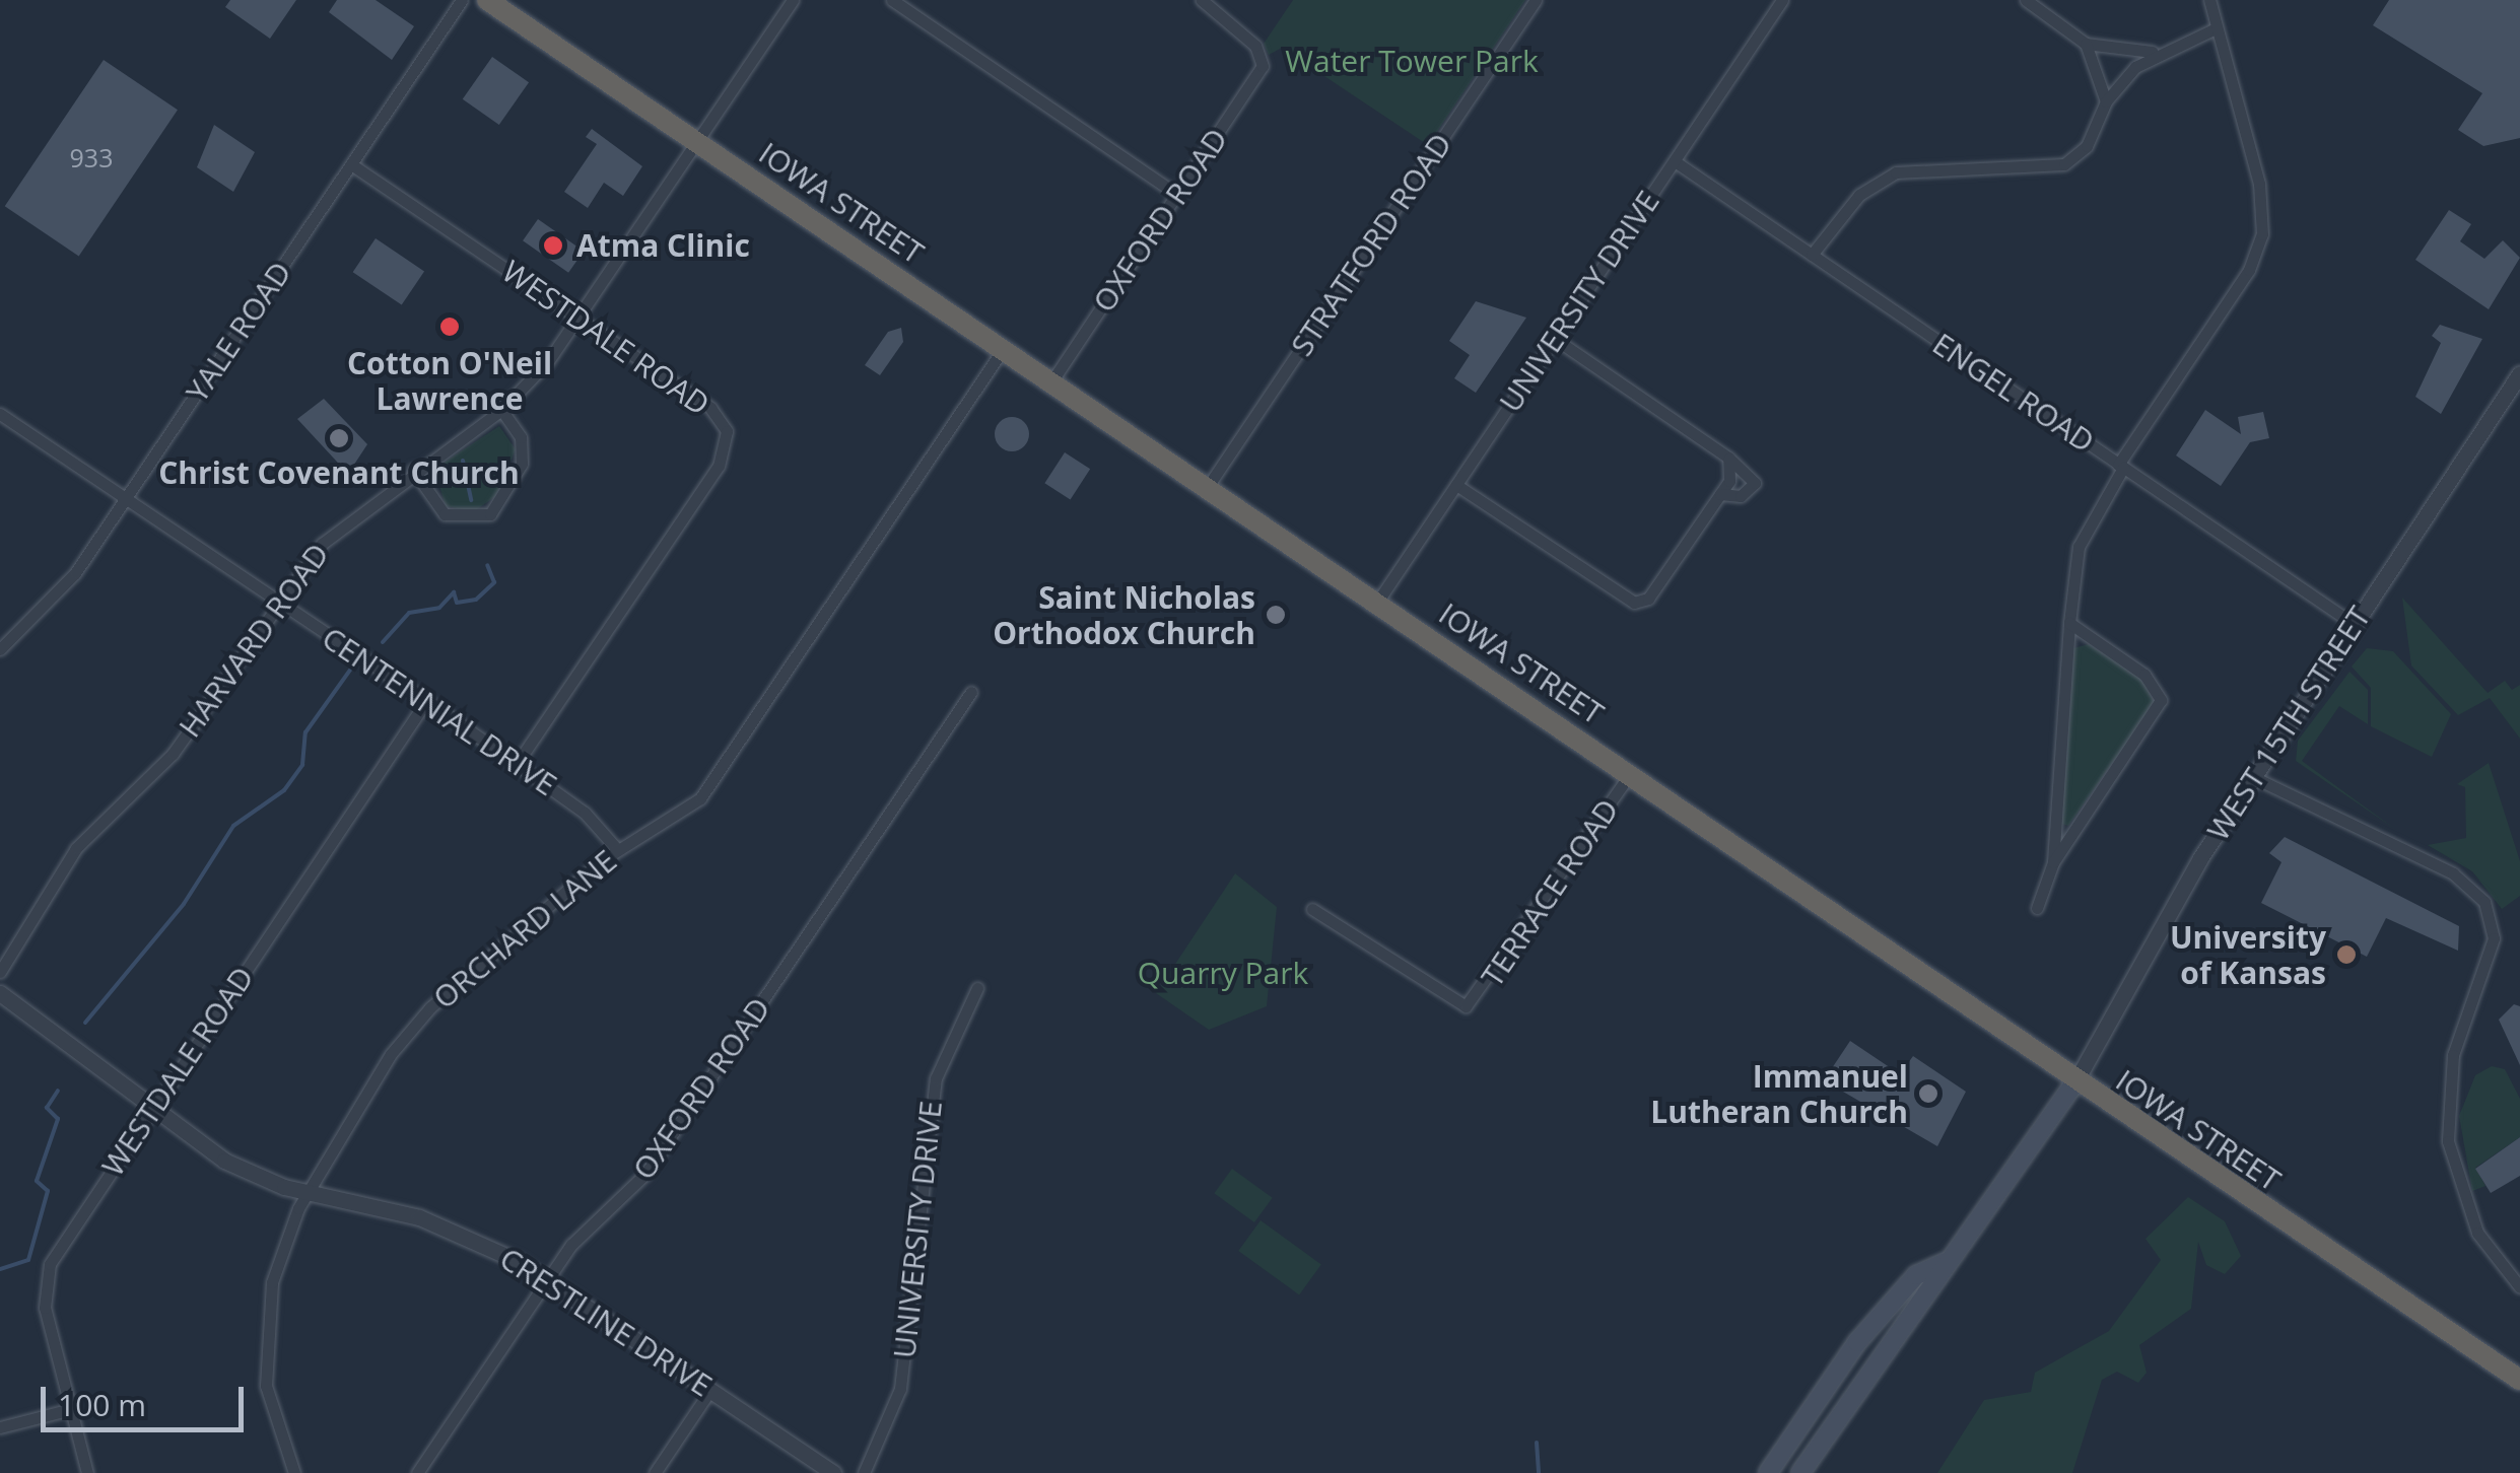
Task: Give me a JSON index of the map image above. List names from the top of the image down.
{
  "streets": {
    "highway": ["IOWA STREET"],
    "street": [
      "OXFORD ROAD",
      "STRATFORD ROAD",
      "UNIVERSITY DRIVE",
      "YALE ROAD",
      "WESTDALE ROAD",
      "ENGEL ROAD",
      "HARVARD ROAD",
      "CENTENNIAL DRIVE",
      "WEST 15TH STREET",
      "TERRACE ROAD",
      "ORCHARD LANE",
      "CRESTLINE DRIVE"
    ]
  },
  "crossings": [
    ["IOWA STREET", "OXFORD ROAD"],
    ["IOWA STREET", "STRATFORD ROAD"],
    ["IOWA STREET", "UNIVERSITY DRIVE"],
    ["IOWA STREET", "HARVARD ROAD"],
    ["IOWA STREET", "WEST 15TH STREET"],
    ["IOWA STREET", "TERRACE ROAD"],
    ["IOWA STREET", "ORCHARD LANE"],
    ["OXFORD ROAD", "CRESTLINE DRIVE"],
    ["UNIVERSITY DRIVE", "ENGEL ROAD"],
    ["YALE ROAD", "WESTDALE ROAD"],
    ["YALE ROAD", "CENTENNIAL DRIVE"],
    ["WESTDALE ROAD", "HARVARD ROAD"],
    ["WESTDALE ROAD", "CENTENNIAL DRIVE"],
    ["WESTDALE ROAD", "CRESTLINE DRIVE"],
    ["ENGEL ROAD", "WEST 15TH STREET"],
    ["HARVARD ROAD", "CENTENNIAL DRIVE"],
    ["CENTENNIAL DRIVE", "ORCHARD LANE"],
    ["ORCHARD LANE", "CRESTLINE DRIVE"]
  ],
  "parks": ["Water Tower Park", "Quarry Park"],
  "places": [
    "Atma Clinic",
    "Cotton O'Neil Lawrence",
    "Christ Covenant Church",
    "Saint Nicholas Orthodox Church",
    "University of Kansas",
    "Immanuel Lutheran Church"
  ],
  "house_numbers": ["933"],
  "scale_bar": "100 m"
}
